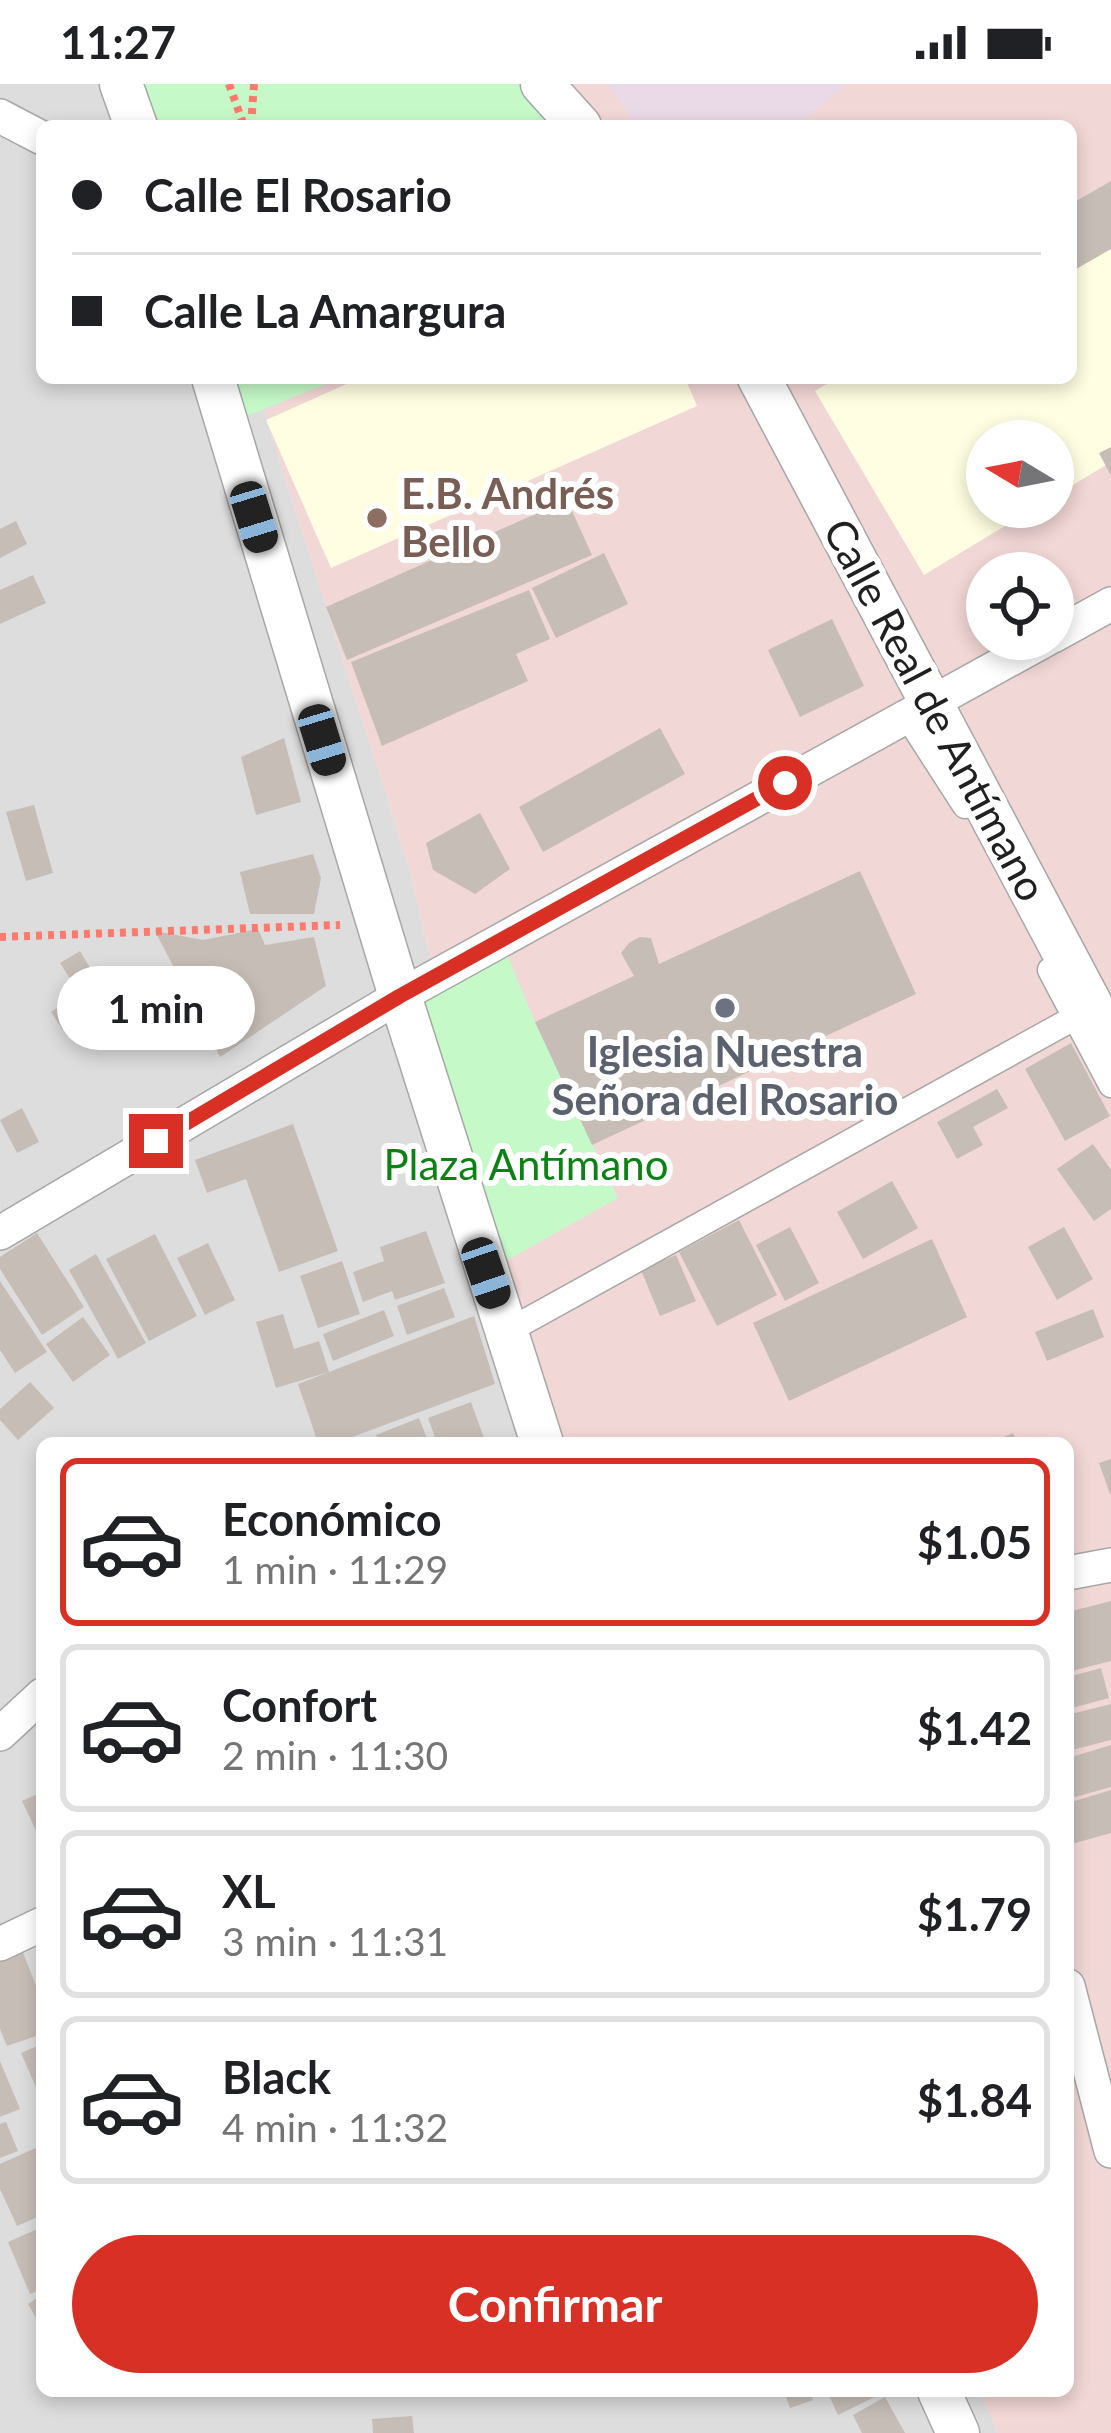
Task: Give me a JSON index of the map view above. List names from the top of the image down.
{
  "streets": {
    "street": ["Calle Real de Antímano"]
  },
  "parks": ["Plaza Antímano"],
  "places": ["E.B. Andrés Bello", "Iglesia Nuestra Señora del Rosario"],
  "north": "left",
  "page": {
    "status": "11:27",
    "banner": ["Calle El Rosario", "Calle La Amargura"],
    "bubble": "1 min",
    "list": [
      {
        "name": "Económico",
        "note": "1 min · 11:29",
        "value": "$1.05"
      },
      {
        "name": "Confort",
        "note": "2 min · 11:30",
        "value": "$1.42"
      },
      {
        "name": "XL",
        "note": "3 min · 11:31",
        "value": "$1.79"
      },
      {
        "name": "Black",
        "note": "4 min · 11:32",
        "value": "$1.84"
      }
    ],
    "buttons": "Confirmar"
  }
}
